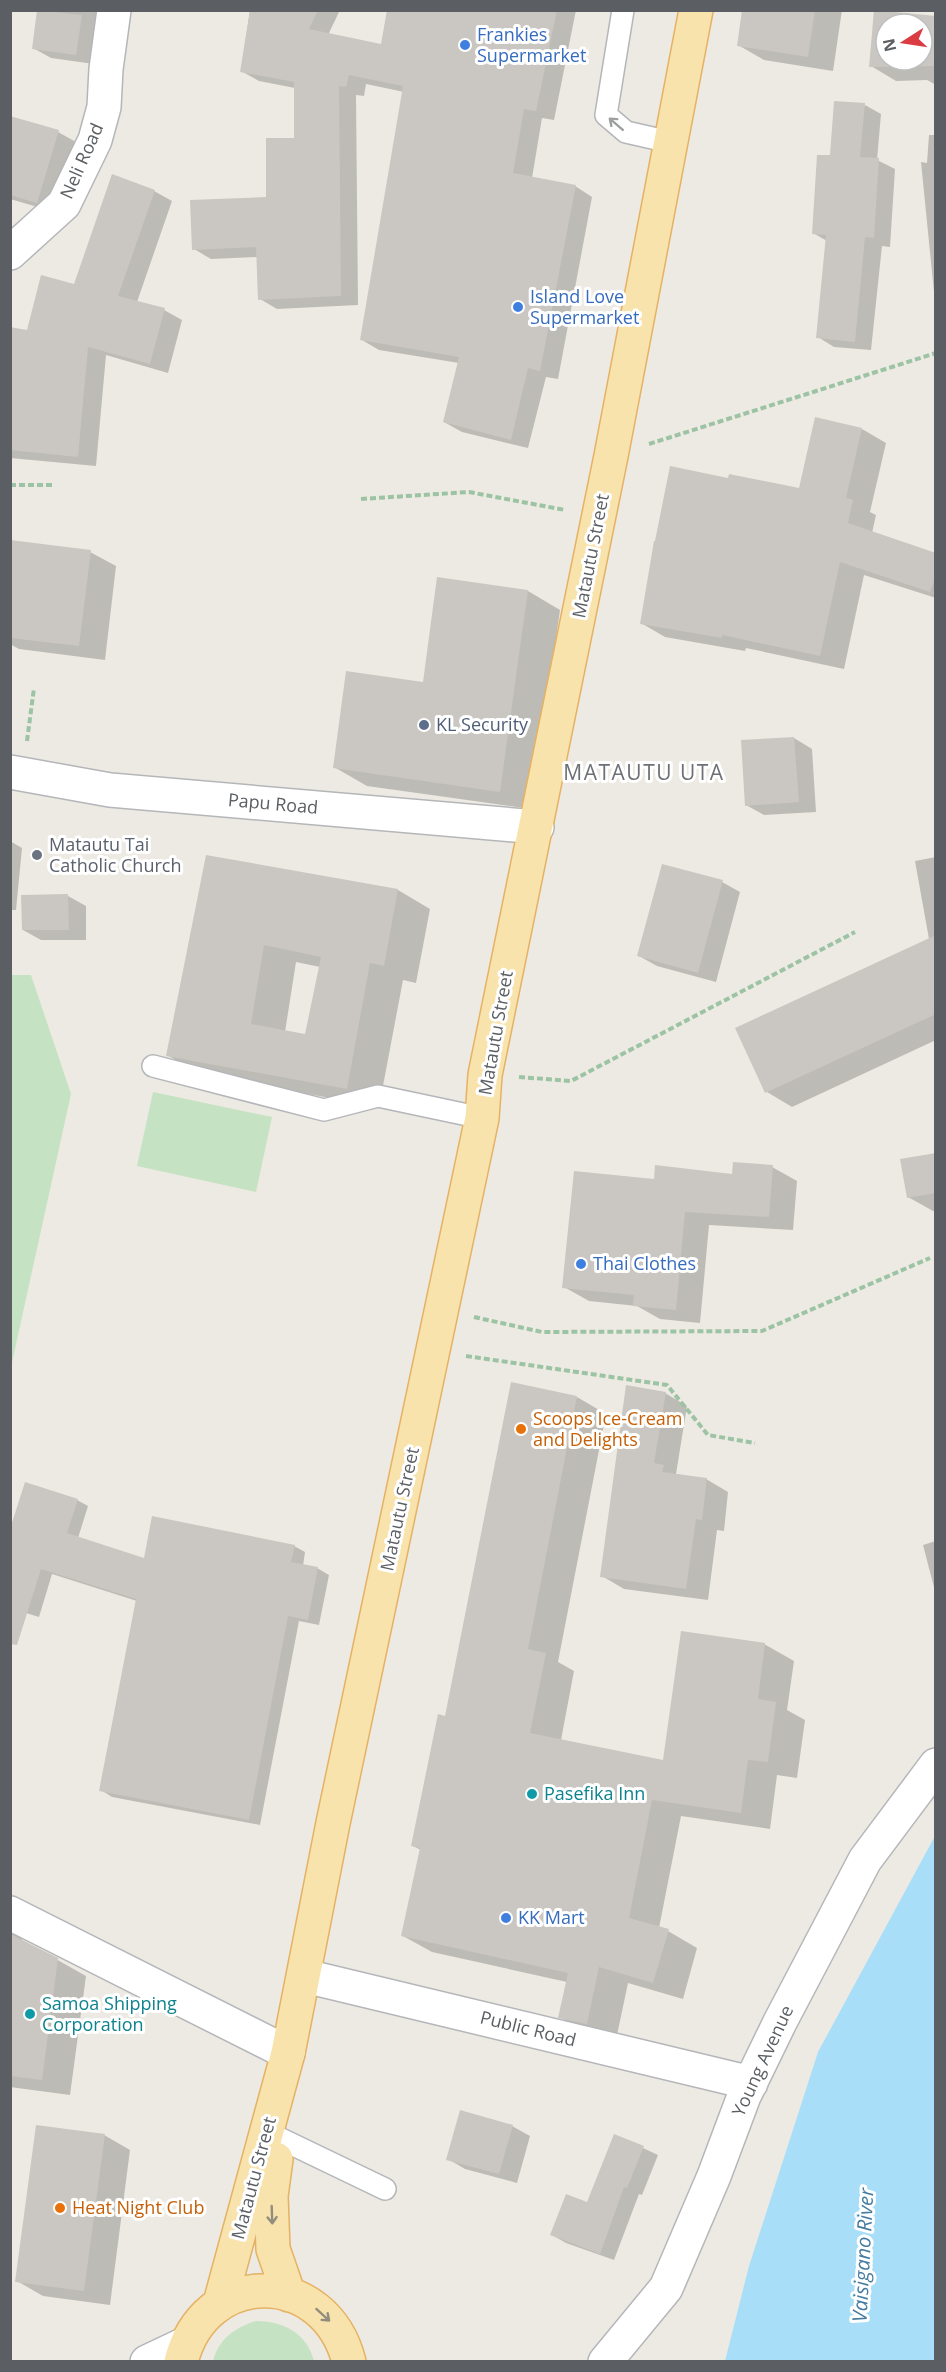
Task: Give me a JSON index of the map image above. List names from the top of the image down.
{
  "streets": {
    "main road": ["Matautu Street"],
    "street": [
      "Neli Road",
      "Papu Road",
      "Public Road",
      "Young Avenue"
    ]
  },
  "crossings": [
    ["Matautu Street", "Papu Road"],
    ["Matautu Street", "Public Road"],
    ["Public Road", "Young Avenue"]
  ],
  "districts": ["MATAUTU UTA"],
  "water": ["Vaisigano River"],
  "places": [
    "Frankies Supermarket",
    "Island Love Supermarket",
    "KL Security",
    "Matautu Tai Catholic Church",
    "Thai Clothes",
    "Scoops Ice-Cream and Delights",
    "Pasefika Inn",
    "KK Mart",
    "Samoa Shipping Corporation",
    "Heat Night Club"
  ],
  "north": "left"
}
